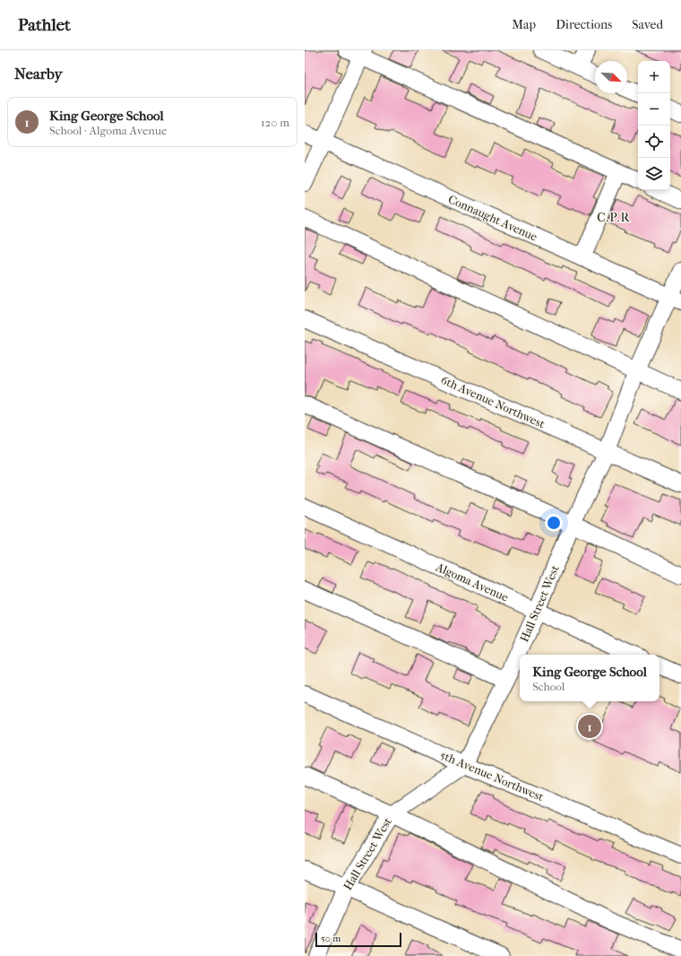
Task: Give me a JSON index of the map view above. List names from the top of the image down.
{
  "streets": {
    "street": [
      "Connaught Avenue",
      "6th Avenue Northwest",
      "Algoma Avenue",
      "Hall Street West",
      "5th Avenue Northwest"
    ]
  },
  "crossings": [
    ["Connaught Avenue", "Hall Street West"],
    ["6th Avenue Northwest", "Hall Street West"],
    ["Algoma Avenue", "Hall Street West"],
    ["Hall Street West", "5th Avenue Northwest"]
  ],
  "districts": ["C.P.R"],
  "scale_bar": "50 m",
  "north": "bottom right",
  "page": {
    "header": "Pathlet",
    "nav": ["Map", "Directions", "Saved"],
    "heading": "Nearby",
    "map_buttons": ["+", "−"],
    "list": [
      {
        "mark": "1",
        "name": "King George School",
        "note": "School · Algoma Avenue",
        "value": "120 m"
      }
    ],
    "popup": ["King George School", "School"],
    "pins": "1",
    "scale": "50 m"
  }
}
